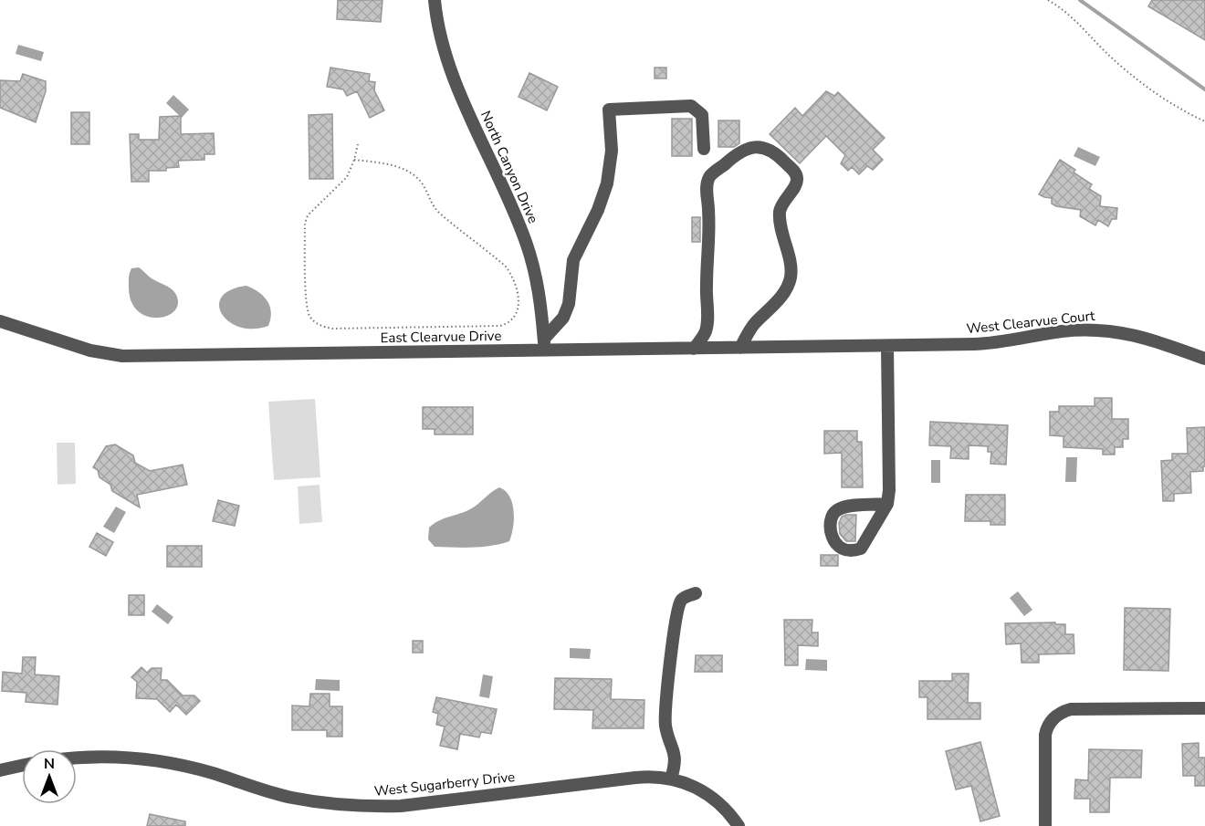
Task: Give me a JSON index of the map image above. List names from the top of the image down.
{
  "streets": {
    "street": [
      "North Canyon Drive",
      "West Clearvue Court",
      "East Clearvue Drive",
      "West Sugarberry Drive"
    ]
  },
  "crossings": [
    ["North Canyon Drive", "East Clearvue Drive"],
    ["West Clearvue Court", "East Clearvue Drive"]
  ],
  "north": "top"
}
